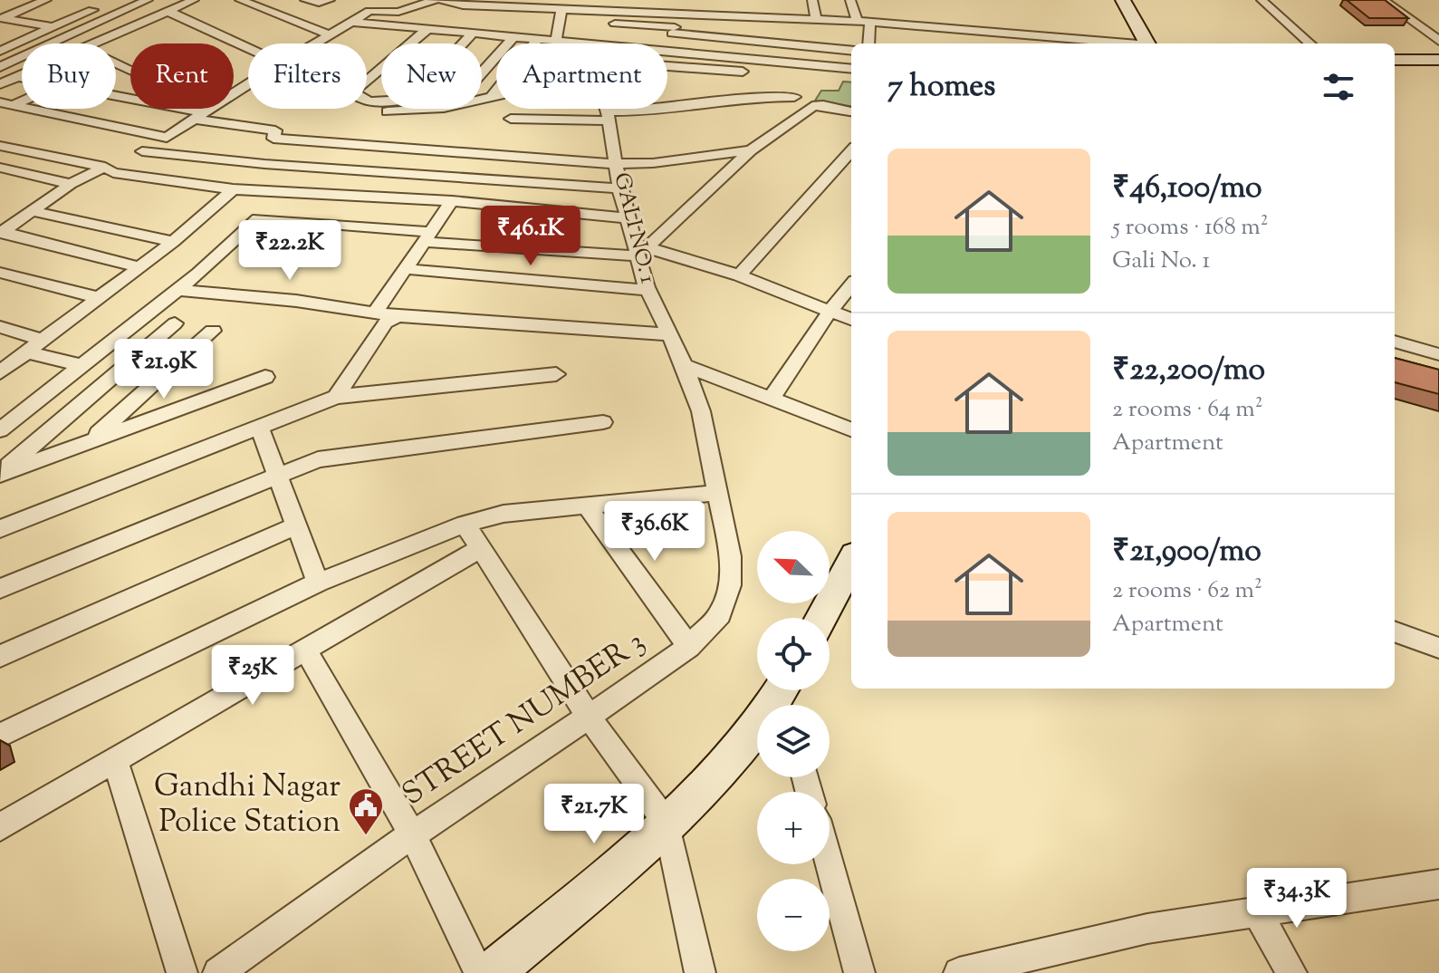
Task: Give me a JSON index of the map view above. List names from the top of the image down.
{
  "streets": {
    "street": ["GALI NO. 1", "STREET NUMBER 3"]
  },
  "crossings": [
    ["GALI NO. 1", "STREET NUMBER 3"]
  ],
  "places": {
    "public building": ["Gandhi Nagar Police Station"]
  },
  "north": "top left",
  "page": {
    "chip": [
      "Buy",
      "Rent",
      "Filters",
      "New",
      "Apartment"
    ],
    "heading": "7 homes",
    "list": [
      {
        "name": "₹46,100/mo",
        "note": "5 rooms · 168 m² · Gali No. 1"
      },
      {
        "name": "₹22,200/mo",
        "note": "2 rooms · 64 m² · Apartment"
      },
      {
        "name": "₹21,900/mo",
        "note": "2 rooms · 62 m² · Apartment"
      }
    ],
    "price": [
      "₹46.1K",
      "₹22.2K",
      "₹21.9K",
      "₹36.6K",
      "₹25K",
      "₹21.7K",
      "₹34.3K"
    ],
    "map_buttons": ["+", "−"]
  }
}
